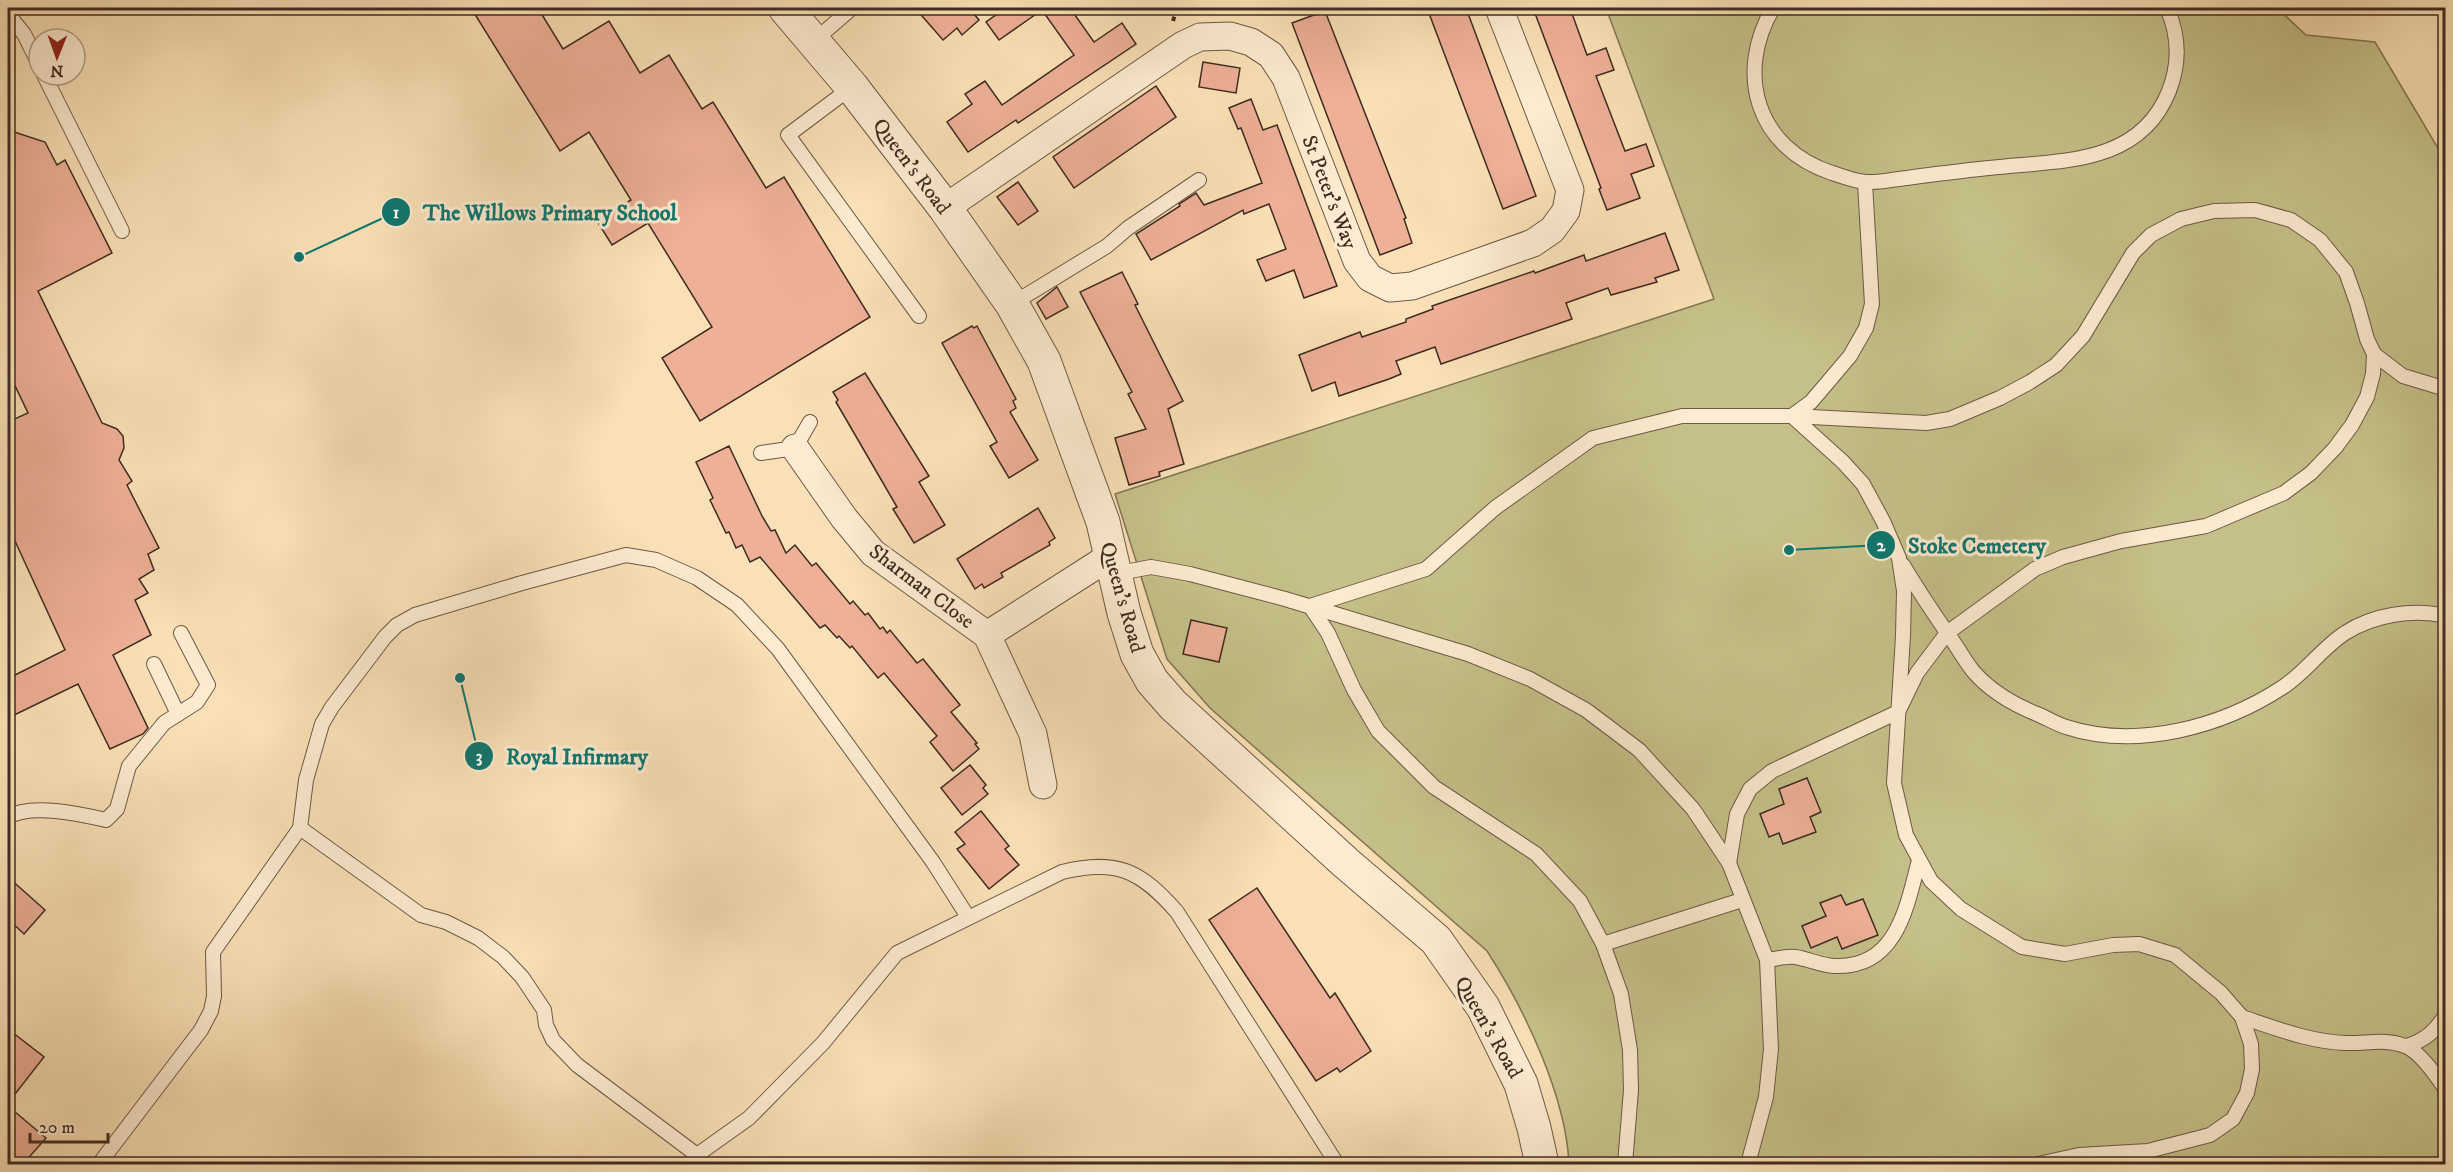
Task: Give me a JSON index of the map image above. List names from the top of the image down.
{
  "streets": {
    "street": ["Queen's Road", "St Peter's Way", "Sharman Close"]
  },
  "crossings": [
    ["Queen's Road", "St Peter's Way"],
    ["Queen's Road", "Sharman Close"]
  ],
  "places": ["The Willows Primary School", "Stoke Cemetery", "Royal Infirmary"],
  "scale_bar": "20 m",
  "north": "bottom"
}
